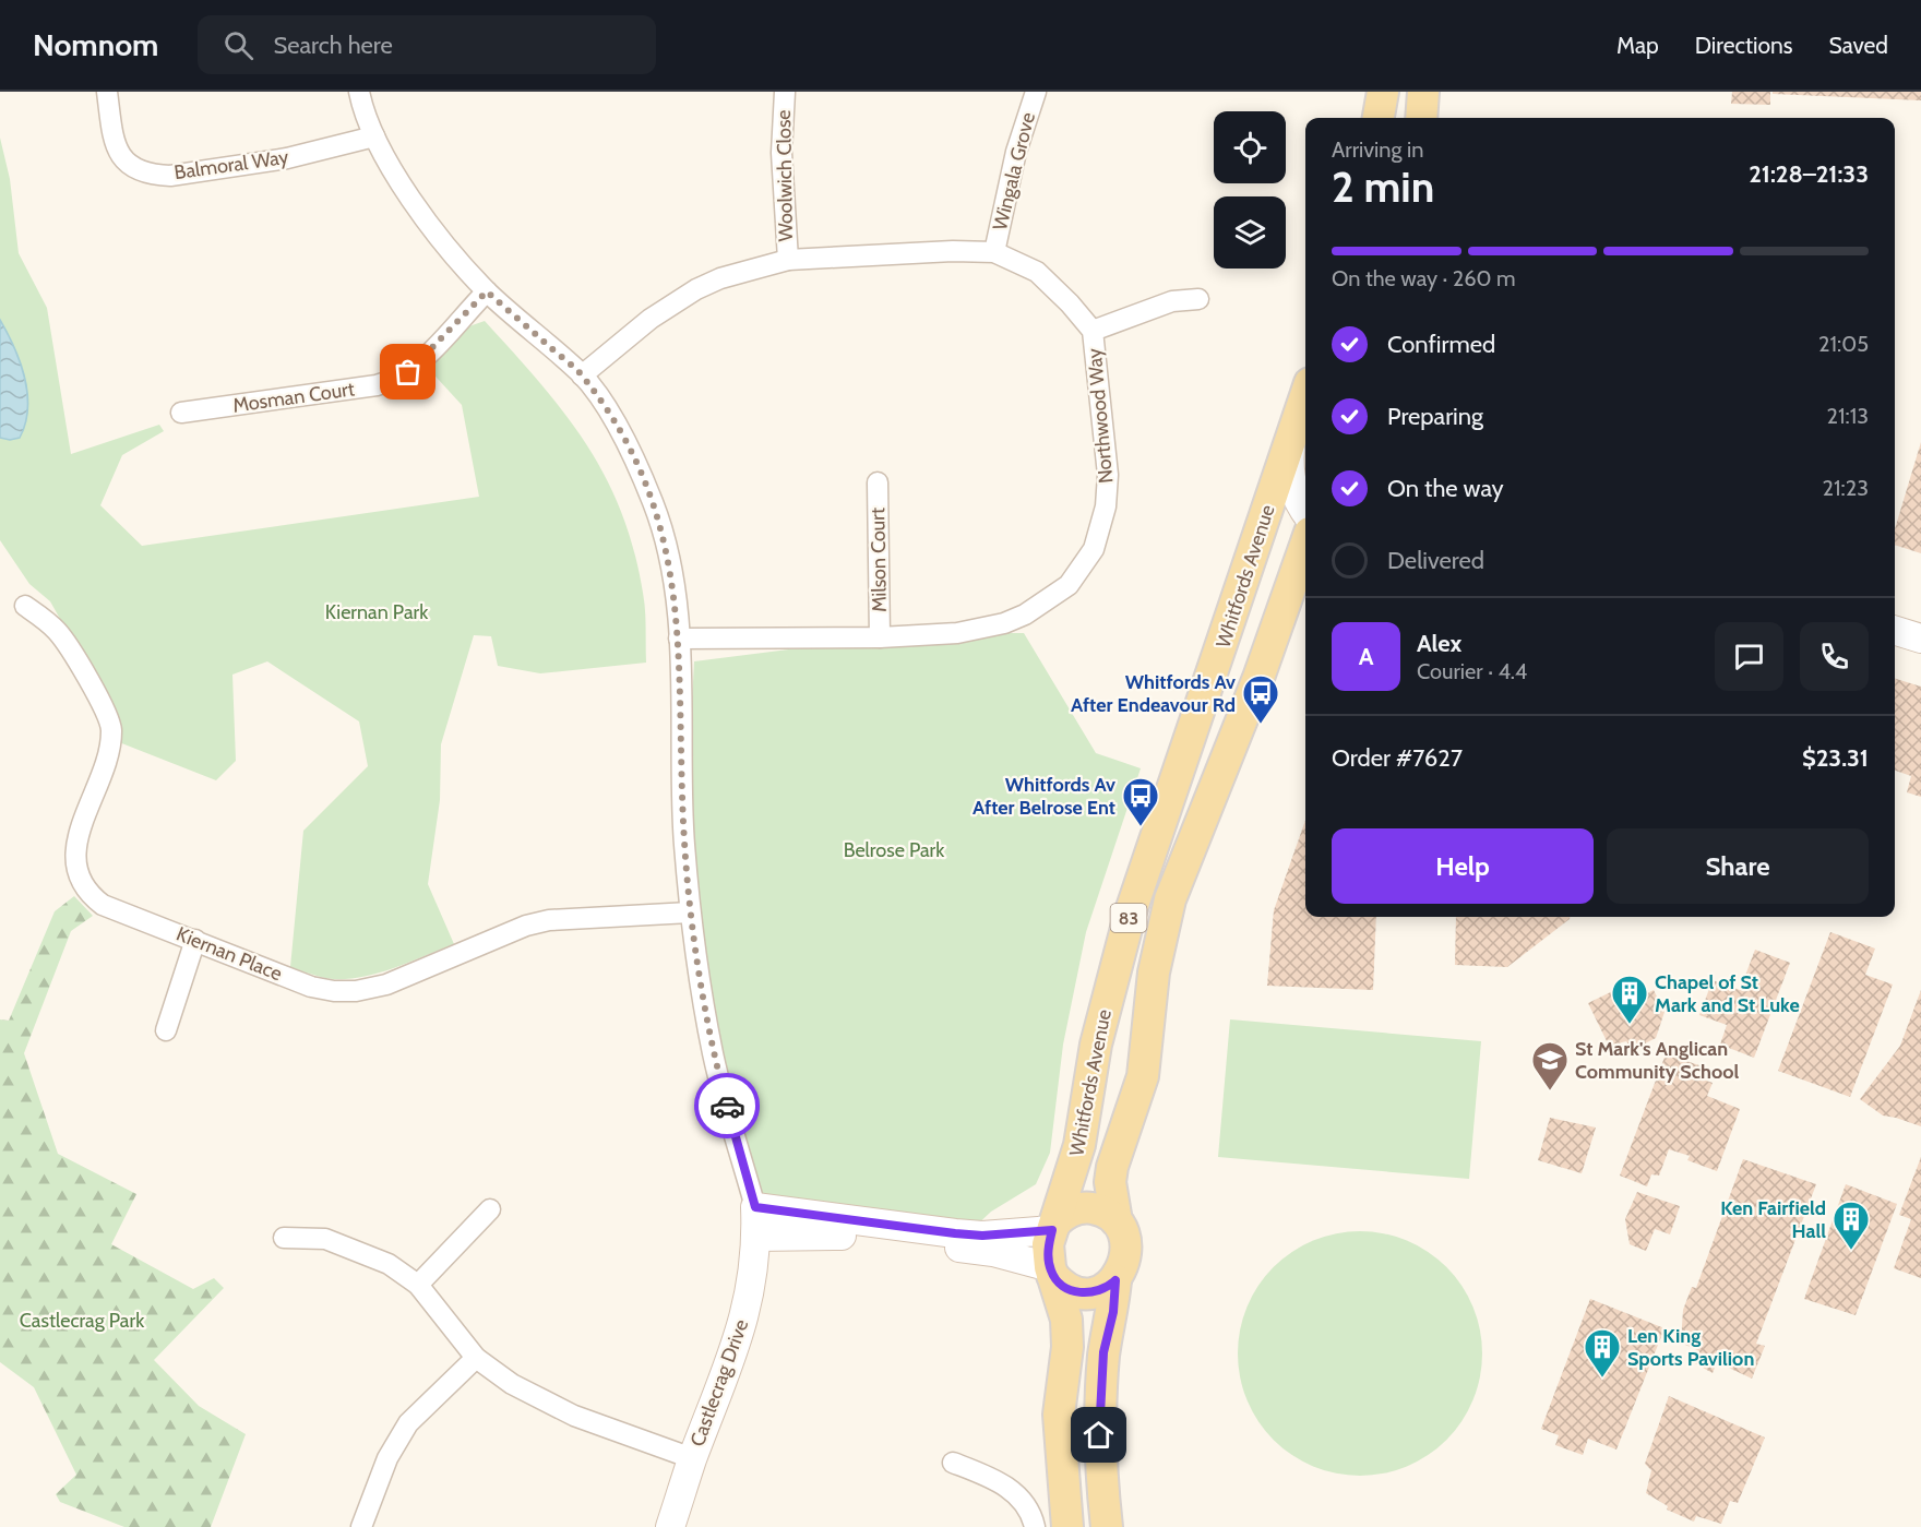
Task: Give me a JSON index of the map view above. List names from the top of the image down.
{
  "streets": {
    "main road": ["Whitfords Avenue", "83"],
    "street": [
      "Balmoral Way",
      "Wingala Grove",
      "Woolwich Close",
      "Mosman Court",
      "Northwood Way",
      "Milson Court",
      "Kiernan Place",
      "Castlecrag Drive"
    ]
  },
  "crossings": [
    ["Balmoral Way", "Castlecrag Drive"],
    ["Wingala Grove", "Northwood Way"],
    ["Woolwich Close", "Northwood Way"],
    ["Mosman Court", "Castlecrag Drive"],
    ["Northwood Way", "Milson Court"],
    ["Northwood Way", "Castlecrag Drive"],
    ["Kiernan Place", "Castlecrag Drive"]
  ],
  "parks": ["Kiernan Park", "Belrose Park", "Castlecrag Park"],
  "places": {
    "bus stop": ["Whitfords Av After Endeavour Rd", "Whitfords Av After Belrose Ent"],
    "building": ["Chapel of St Mark and St Luke", "Ken Fairfield Hall", "Len King Sports Pavilion"],
    "school or university": ["St Mark's Anglican Community School"]
  },
  "page": {
    "header": "Nomnom",
    "search": "Search here",
    "nav": ["Map", "Directions", "Saved"],
    "heading": ["2 min", "Arriving in", "21:28–21:33"],
    "panel": [
      "Alex",
      "Courier · 4.4",
      "Order #7627",
      "$23.31"
    ],
    "bar": "On the way · 260 m",
    "list": [
      ["Confirmed", "21:05"],
      ["Preparing", "21:13"],
      ["On the way", "21:23"],
      "Delivered"
    ],
    "round": "A",
    "buttons": ["Help", "Share"]
  }
}
